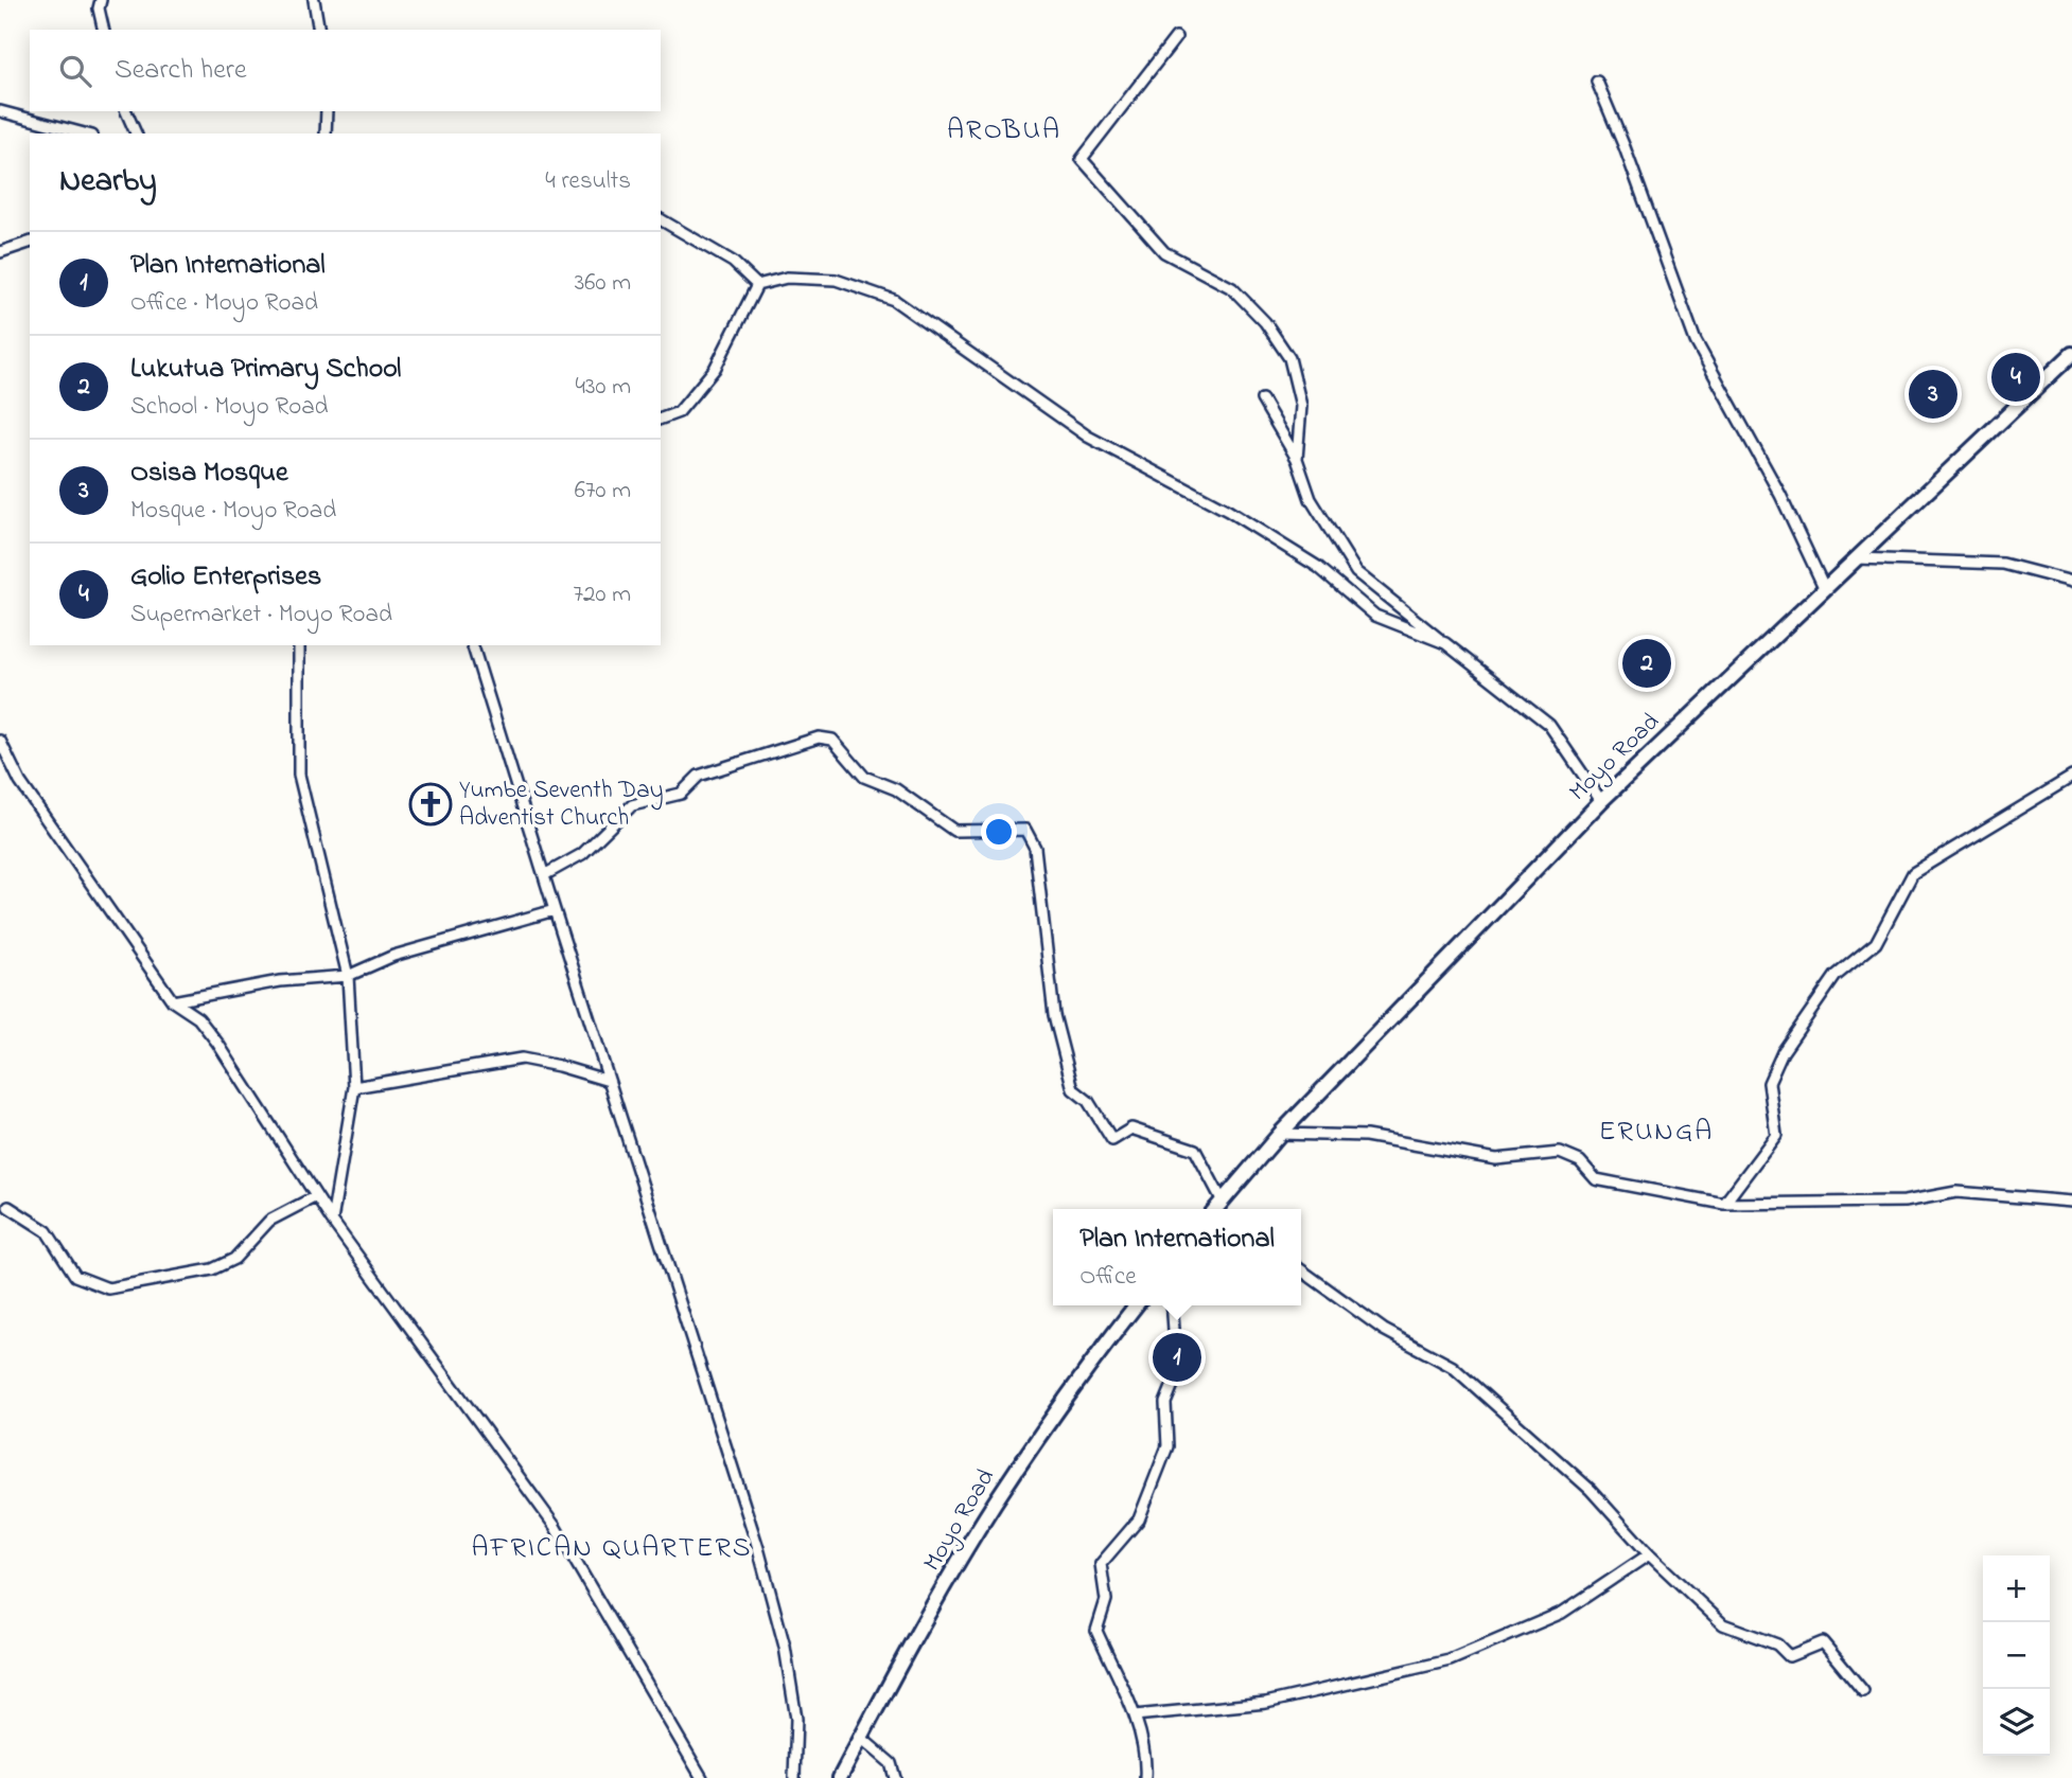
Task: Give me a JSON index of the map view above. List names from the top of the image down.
{
  "streets": {
    "main road": ["Moyo Road"]
  },
  "districts": ["AROBUA", "ERUNGA", "AFRICAN QUARTERS"],
  "places": {
    "church": ["Yumbe Seventh Day Adventist Church"]
  },
  "page": {
    "search": "Search here",
    "heading": ["Nearby", "4 results"],
    "list": [
      {
        "mark": "1",
        "name": "Plan International",
        "note": "Office · Moyo Road",
        "value": "360 m"
      },
      {
        "mark": "2",
        "name": "Lukutua Primary School",
        "note": "School · Moyo Road",
        "value": "430 m"
      },
      {
        "mark": "3",
        "name": "Osisa Mosque",
        "note": "Mosque · Moyo Road",
        "value": "670 m"
      },
      {
        "mark": "4",
        "name": "Golio Enterprises",
        "note": "Supermarket · Moyo Road",
        "value": "720 m"
      }
    ],
    "pins": [
      "4",
      "3",
      "2",
      "1"
    ],
    "popup": ["Plan International", "Office"],
    "map_buttons": ["+", "−"]
  }
}
